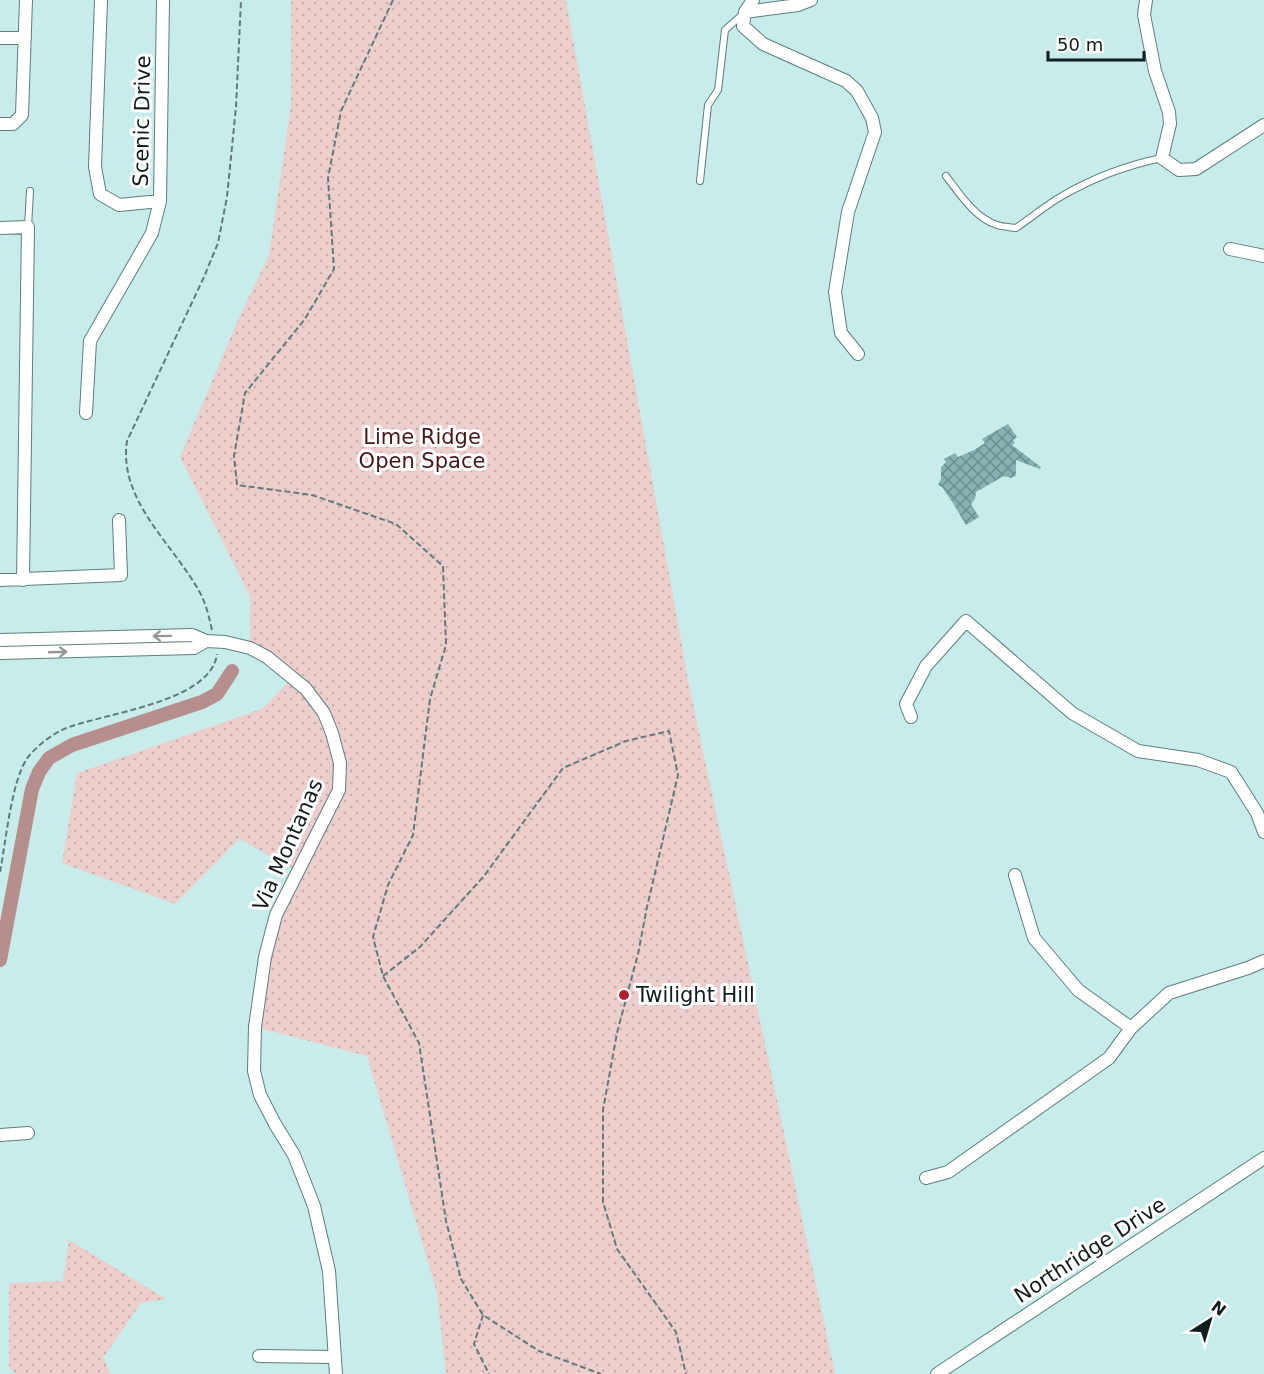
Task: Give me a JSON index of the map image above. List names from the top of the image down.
{
  "streets": {
    "street": ["Scenic Drive", "Via Montanas", "Northridge Drive"]
  },
  "parks": ["Lime Ridge Open Space"],
  "places": ["Twilight Hill"],
  "scale_bar": "50 m",
  "north": "top right"
}
